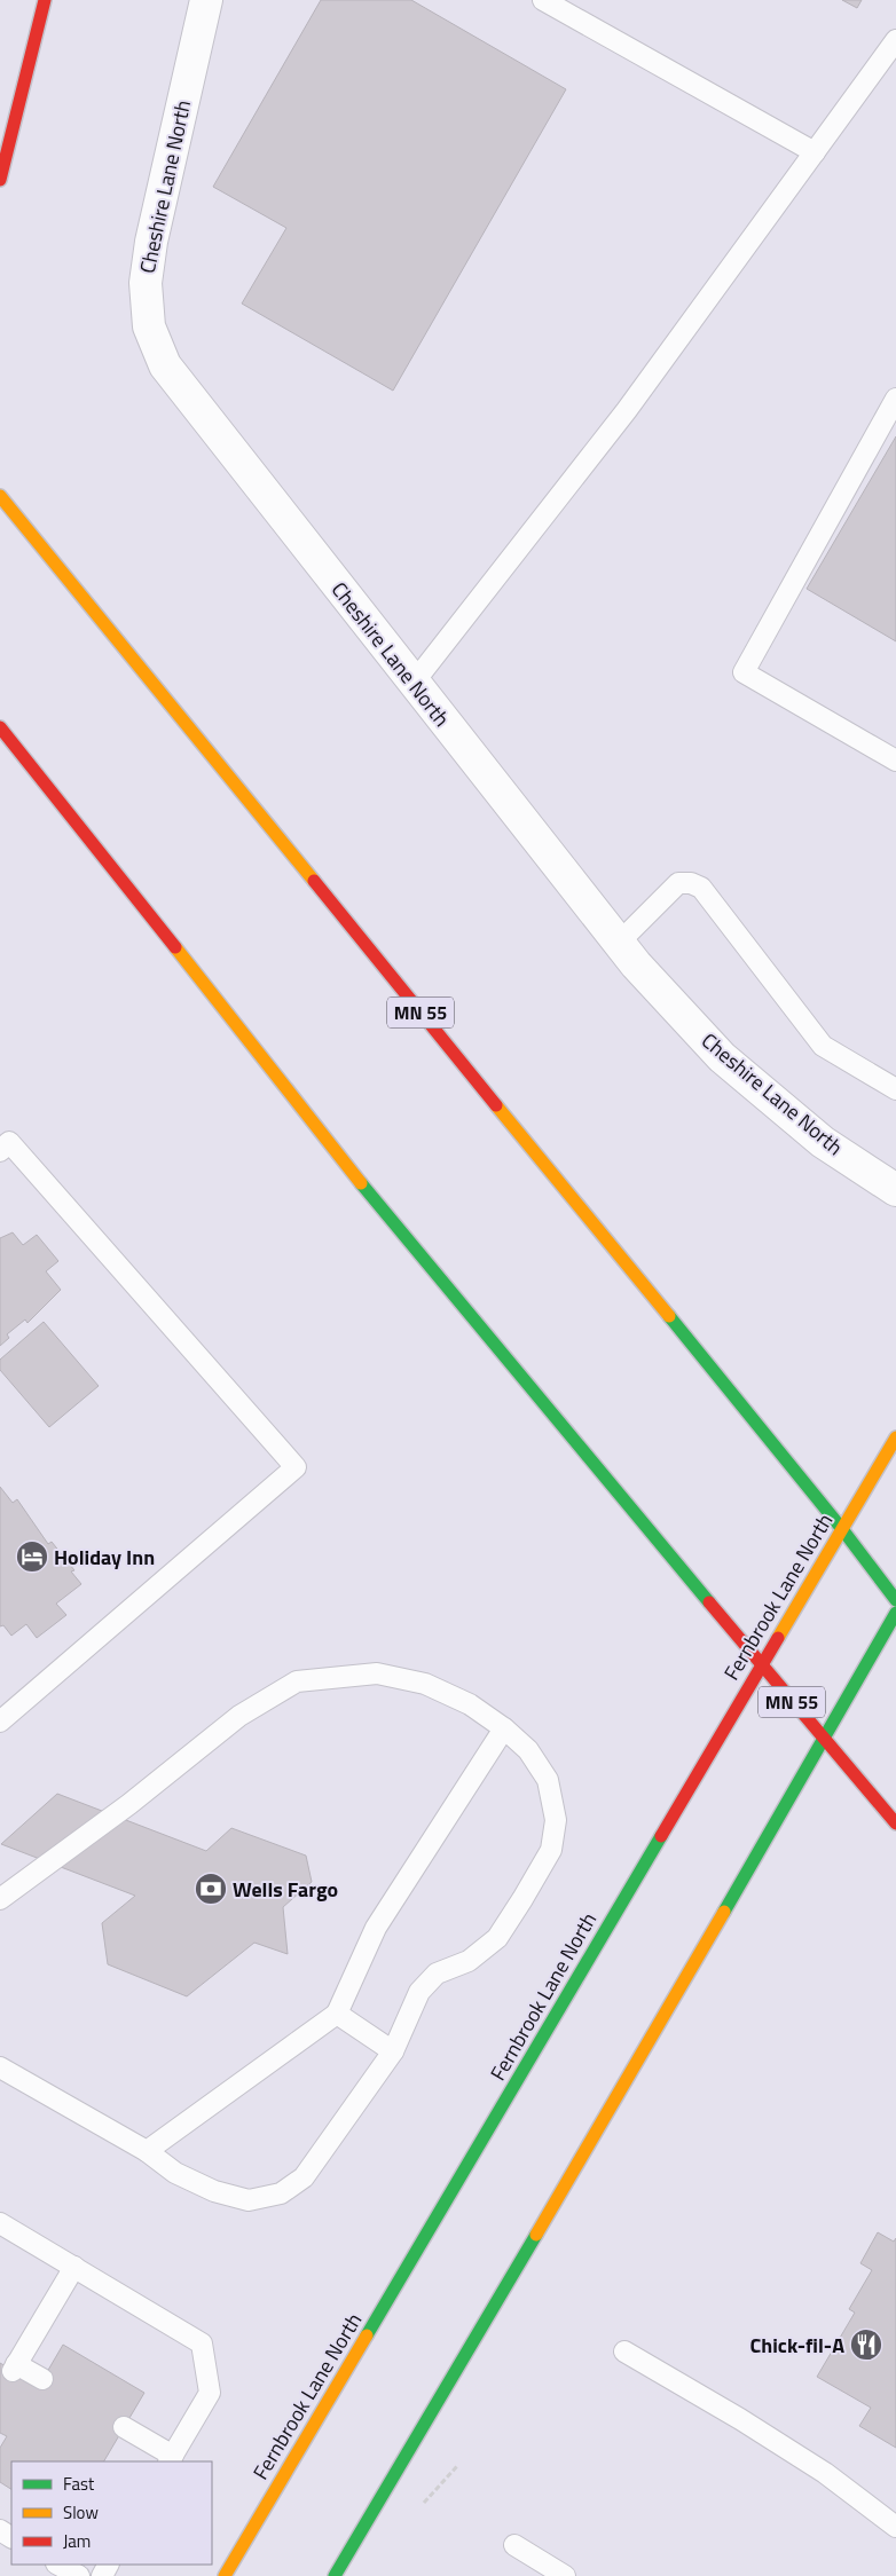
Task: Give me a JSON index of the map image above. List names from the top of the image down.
{
  "streets": {
    "main road": ["MN 55", "Fernbrook Lane North"],
    "street": ["Cheshire Lane North"]
  },
  "crossings": [
    ["MN 55", "Fernbrook Lane North"]
  ],
  "places": {
    "hotel": ["Holiday Inn"],
    "bank": ["Wells Fargo"],
    "restaurant": ["Chick-fil-A"]
  },
  "legend": ["Fast", "Slow", "Jam"]
}
